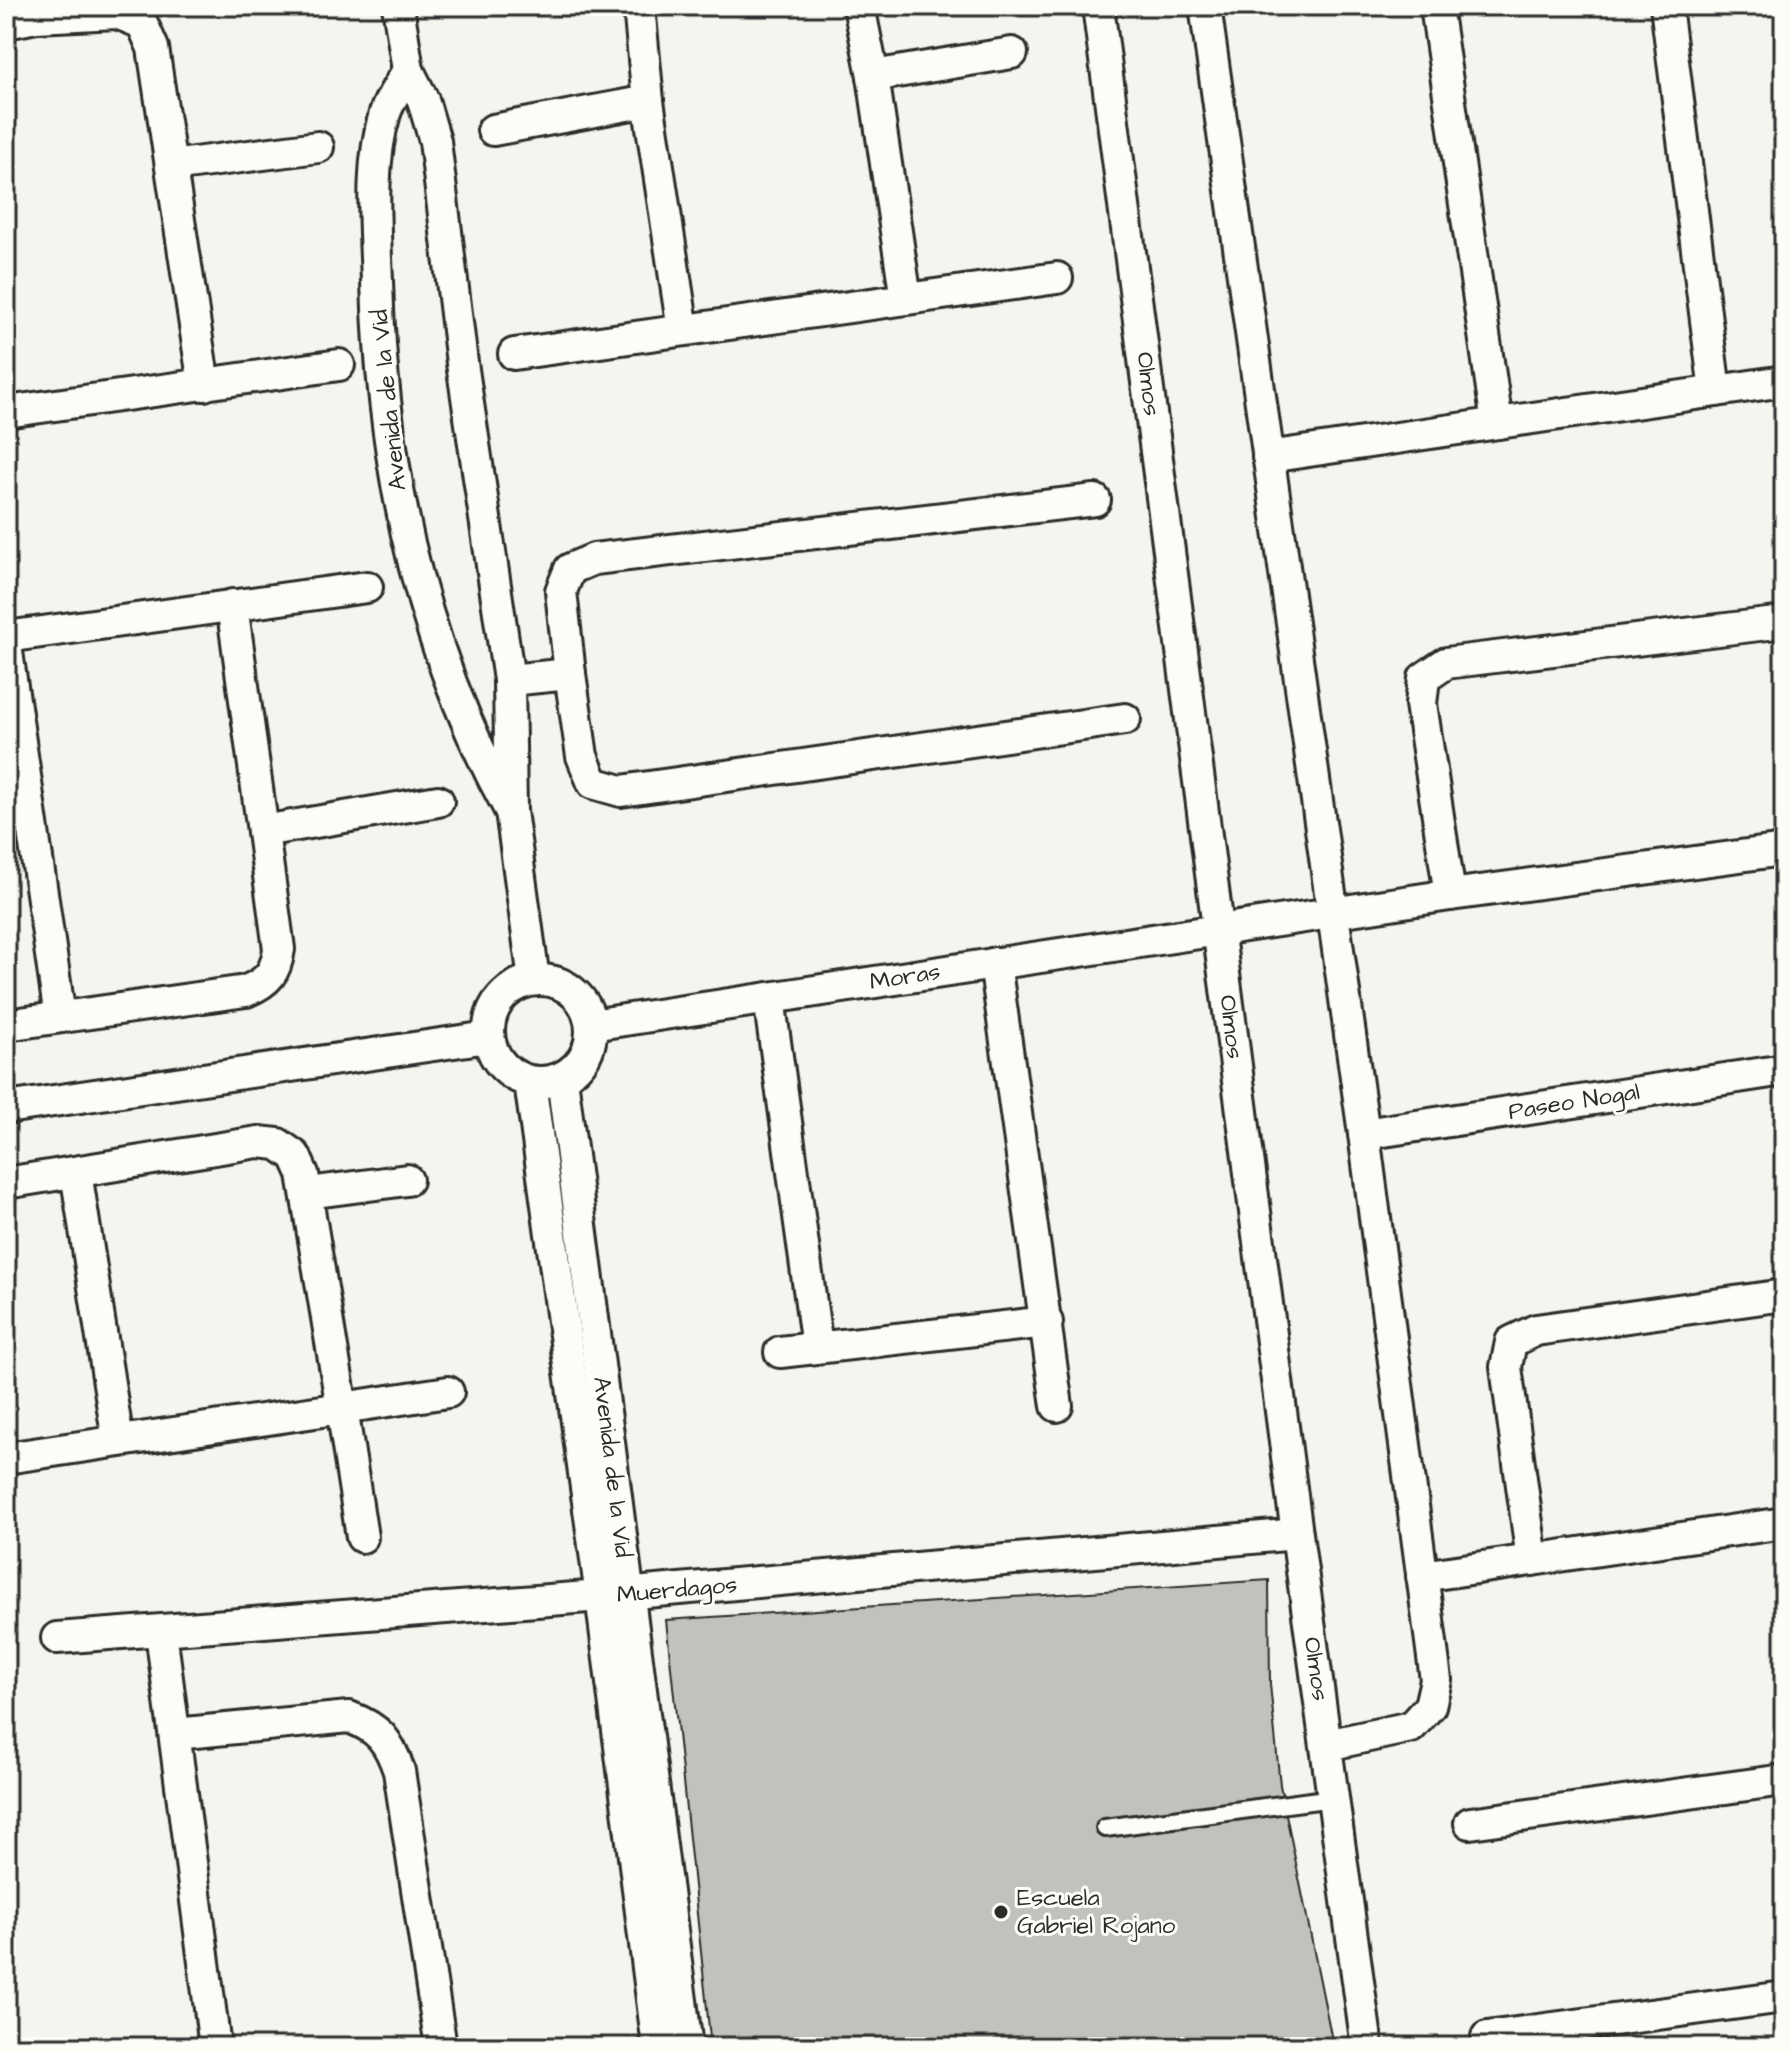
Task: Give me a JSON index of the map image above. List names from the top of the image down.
{
  "streets": {
    "street": [
      "Olmos",
      "Avenida de la Vid",
      "Moras",
      "Paseo Nogal",
      "Muerdagos"
    ]
  },
  "crossings": [
    ["Olmos", "Moras"],
    ["Olmos", "Muerdagos"],
    ["Avenida de la Vid", "Moras"],
    ["Avenida de la Vid", "Muerdagos"]
  ],
  "places": ["Escuela Gabriel Rojano"]
}
